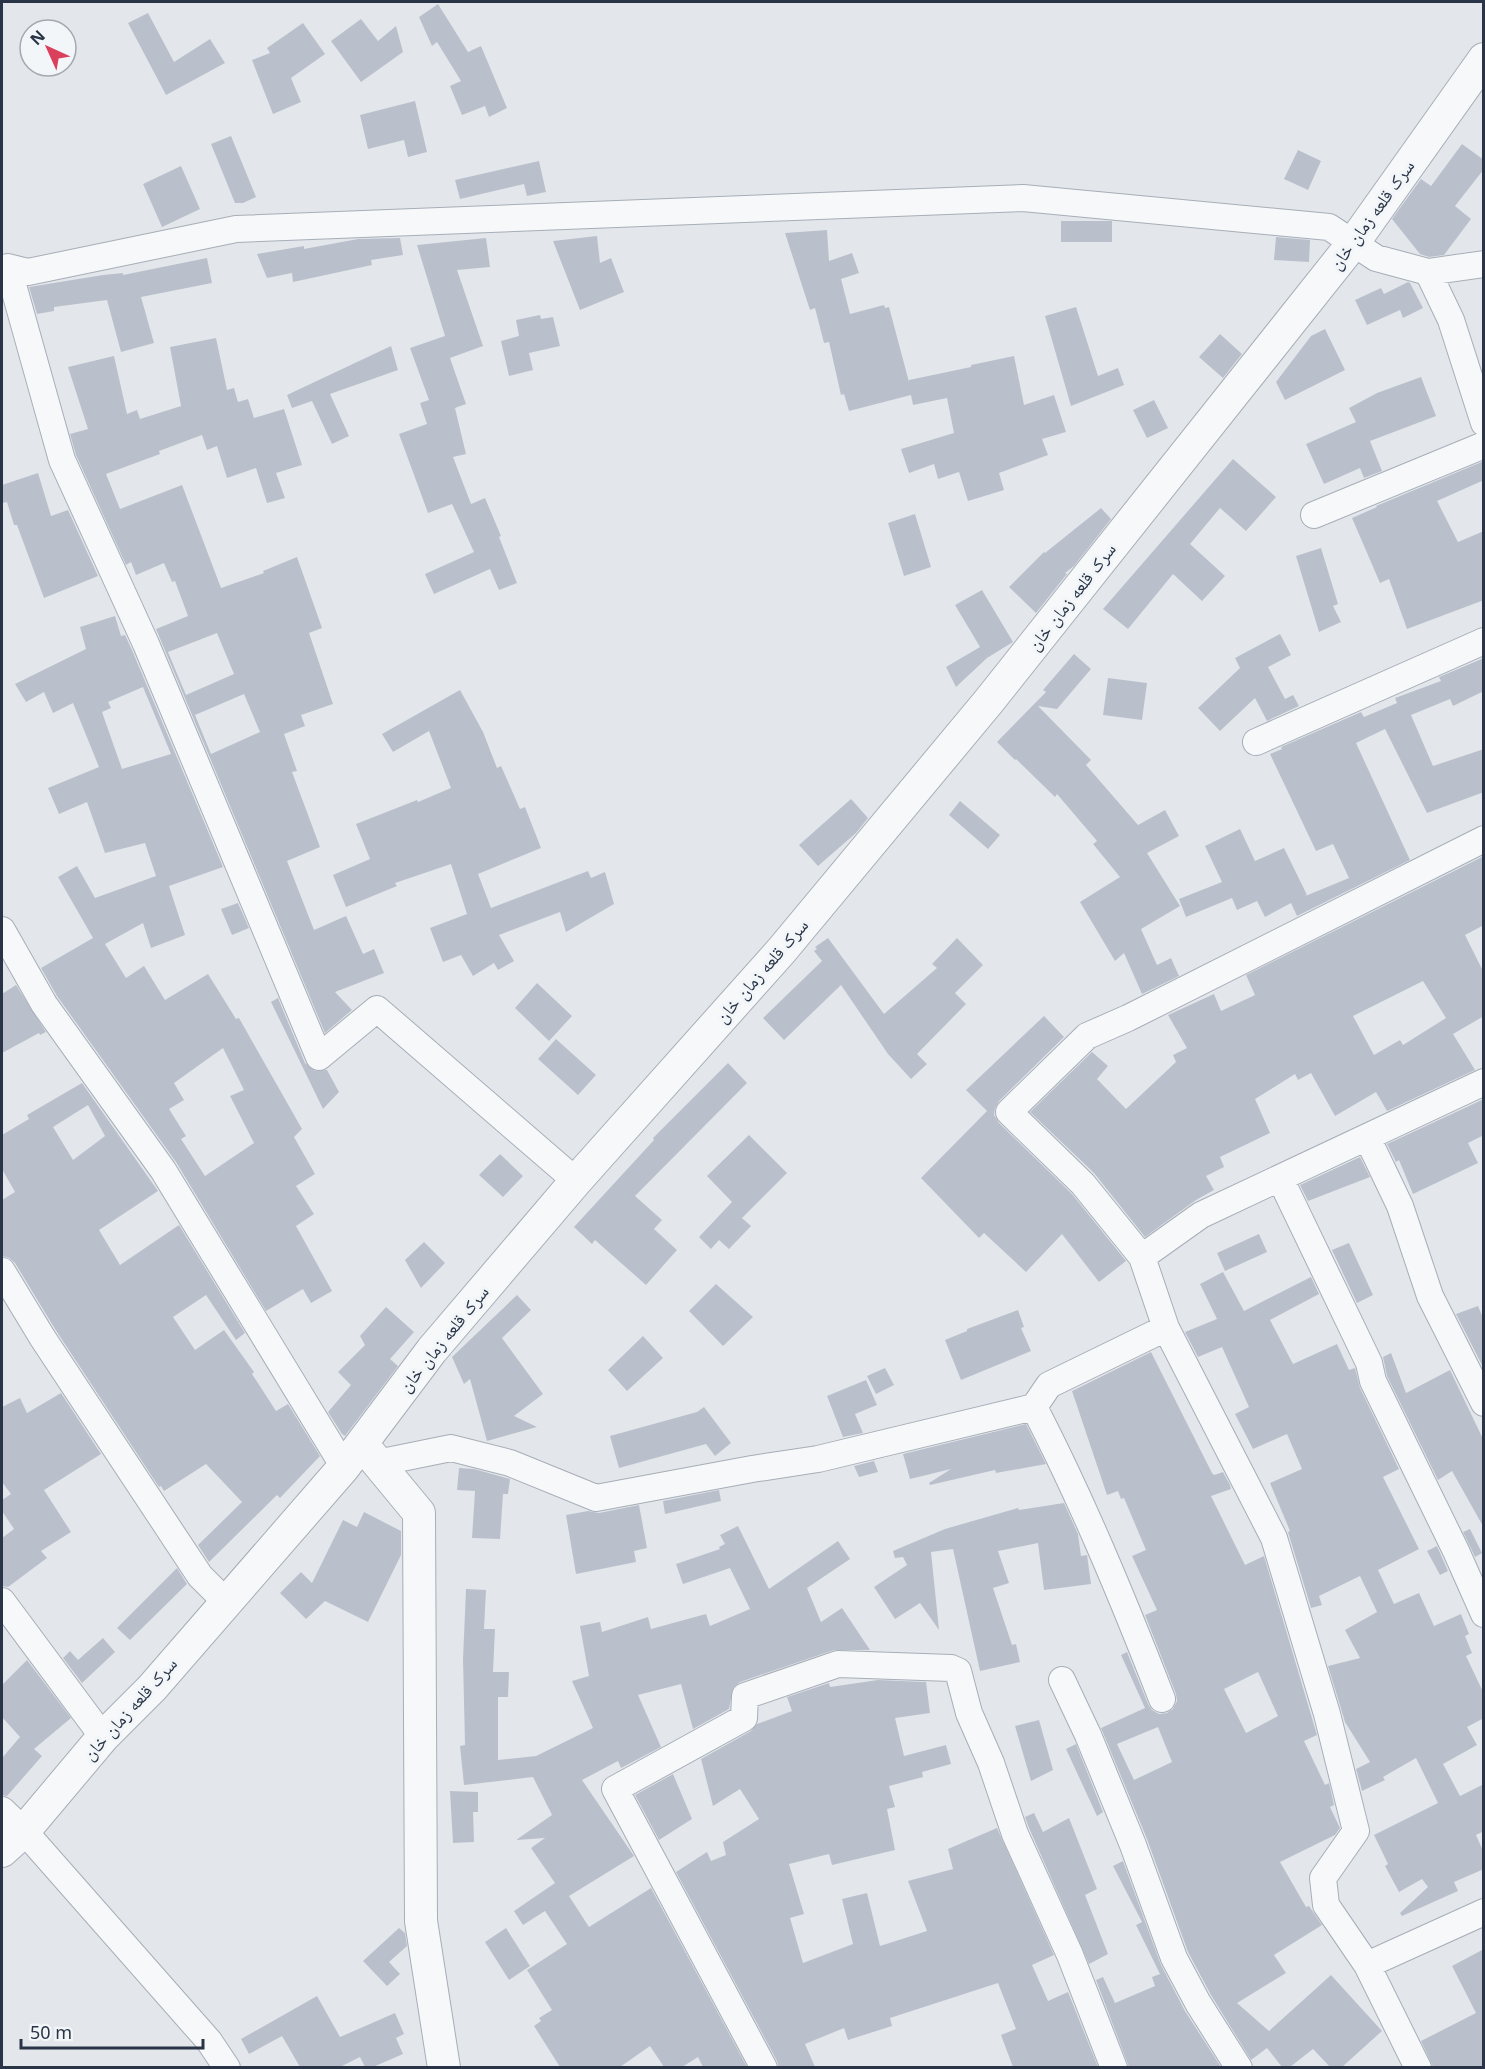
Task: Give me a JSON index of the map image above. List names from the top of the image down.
{
  "streets": {
    "street": ["سرک قلعه زمان خان"]
  },
  "scale_bar": "50 m",
  "north": "top left"
}
